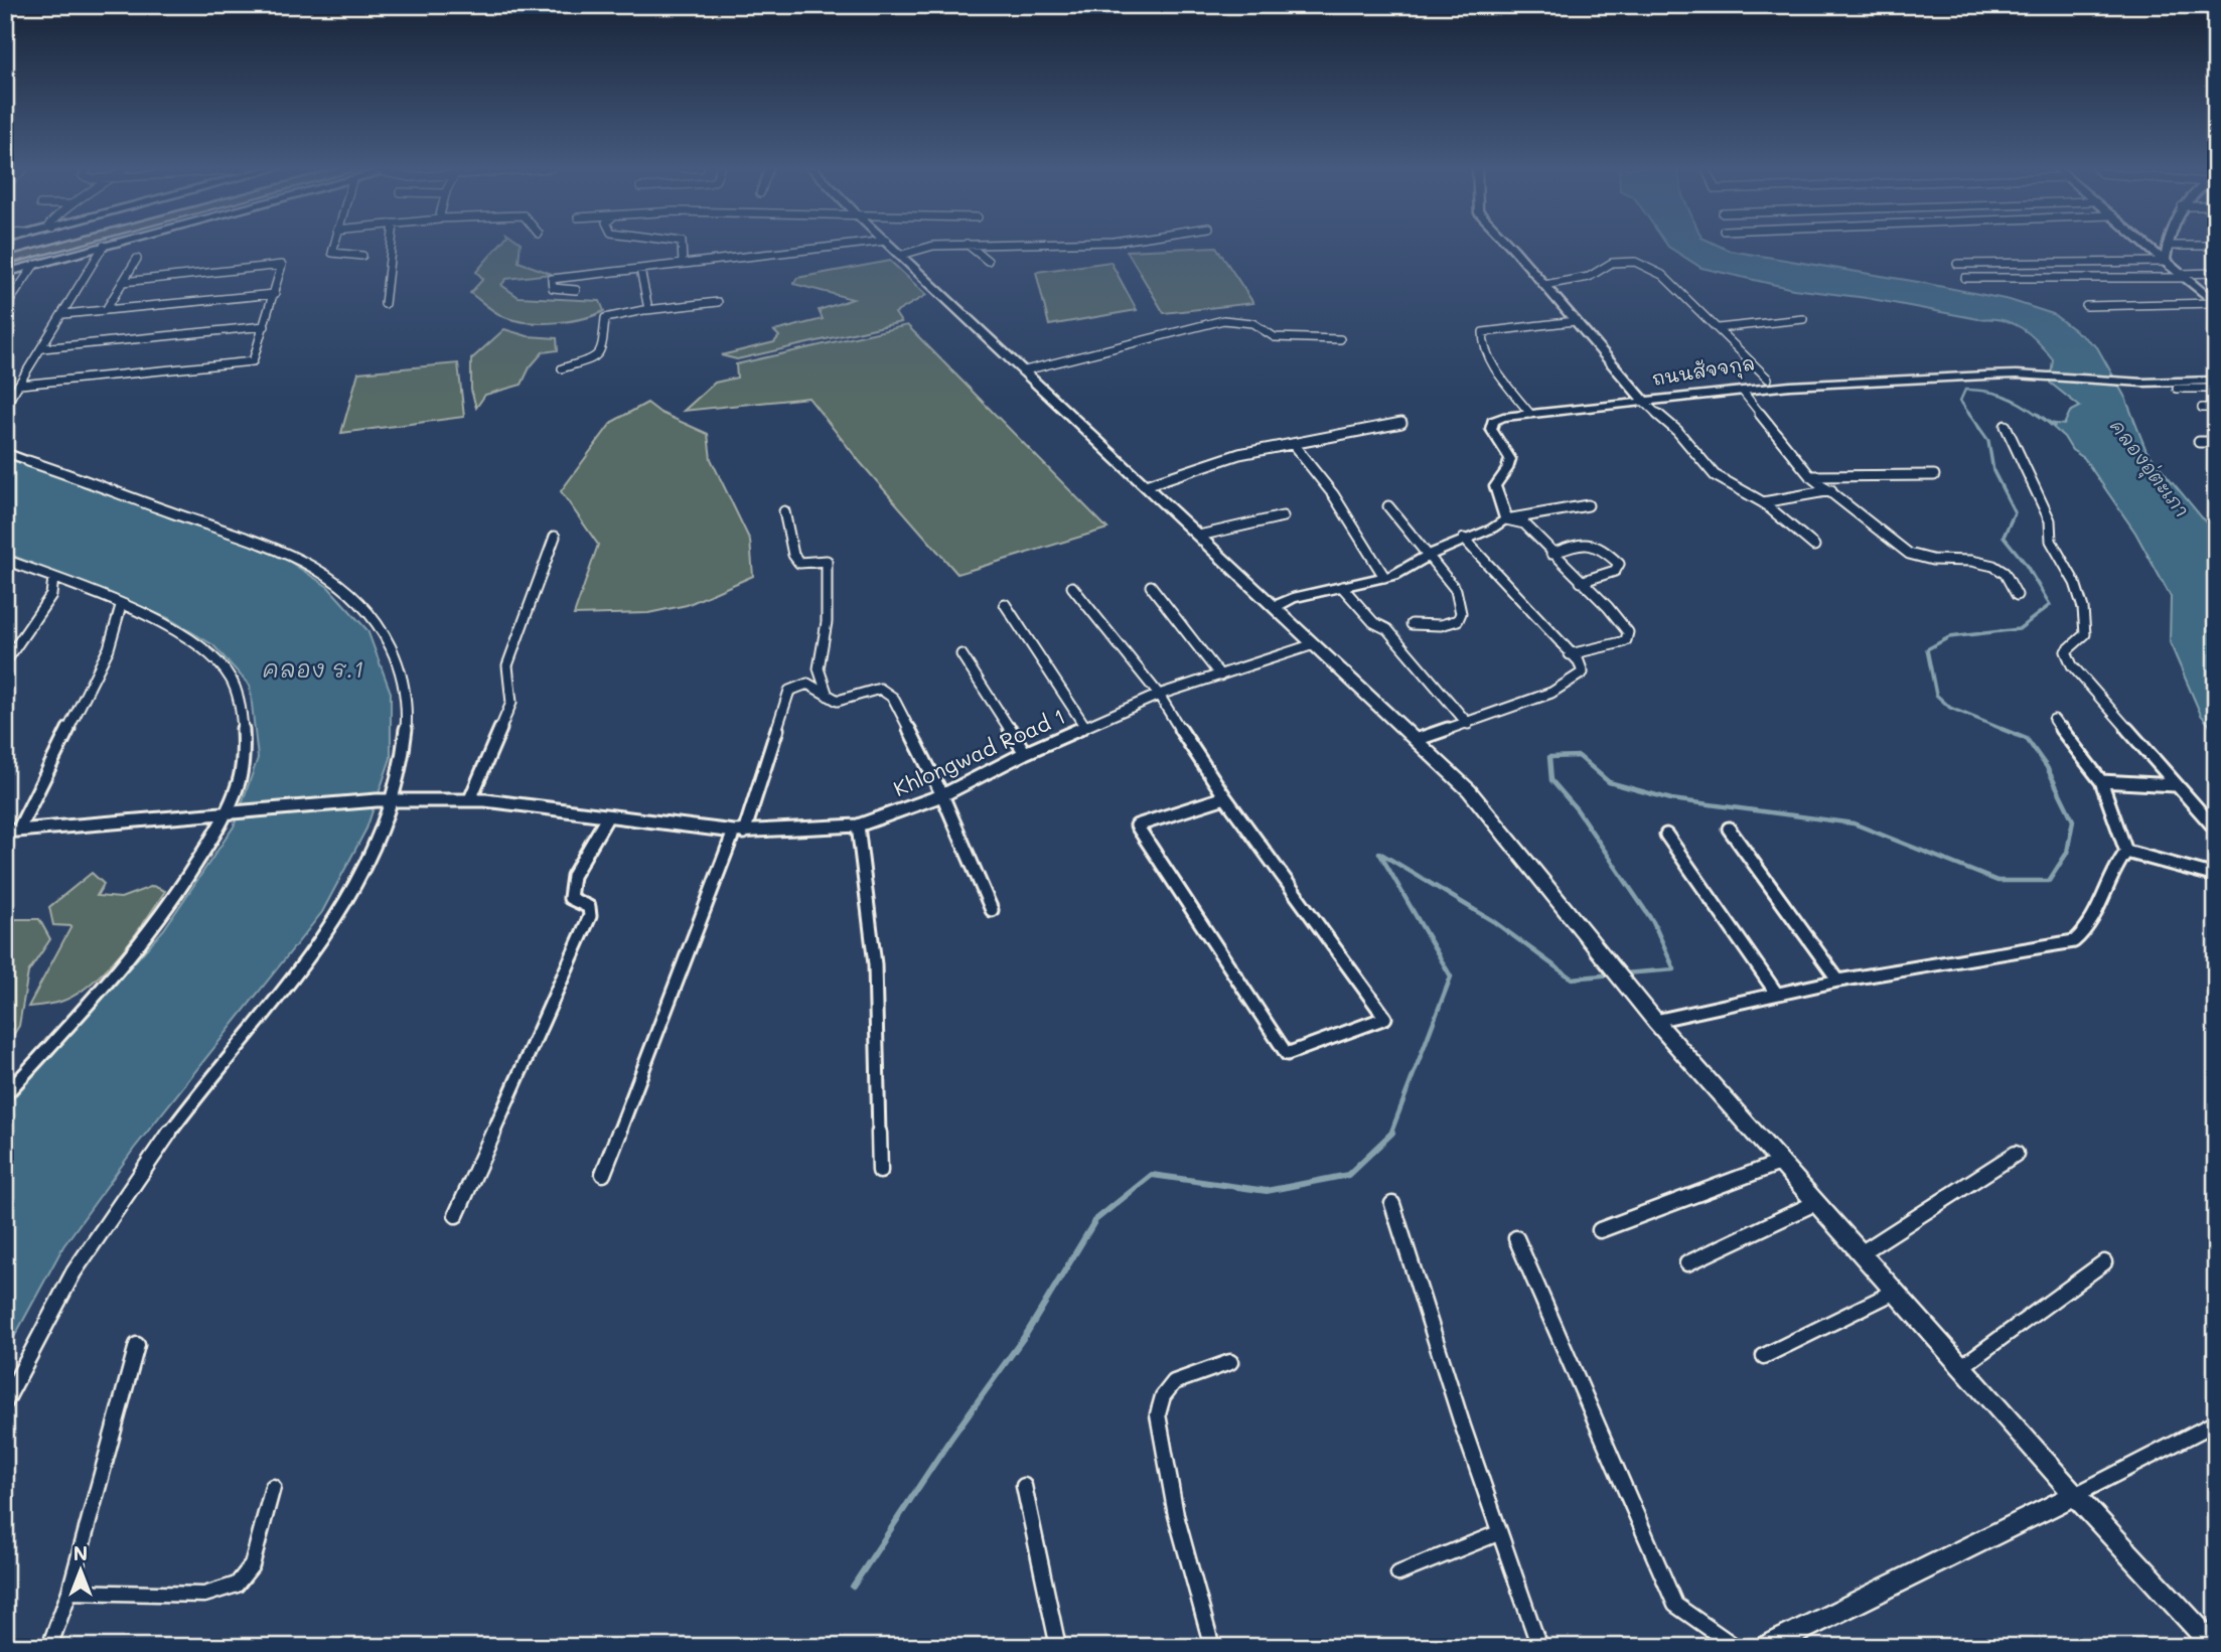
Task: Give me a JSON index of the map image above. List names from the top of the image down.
{
  "streets": {
    "street": ["ถนนสัจจกุล", "Khlongwad Road 1"]
  },
  "water": ["คลองอุ่ตะเภา", "คลอง ร.1"],
  "north": "top"
}
